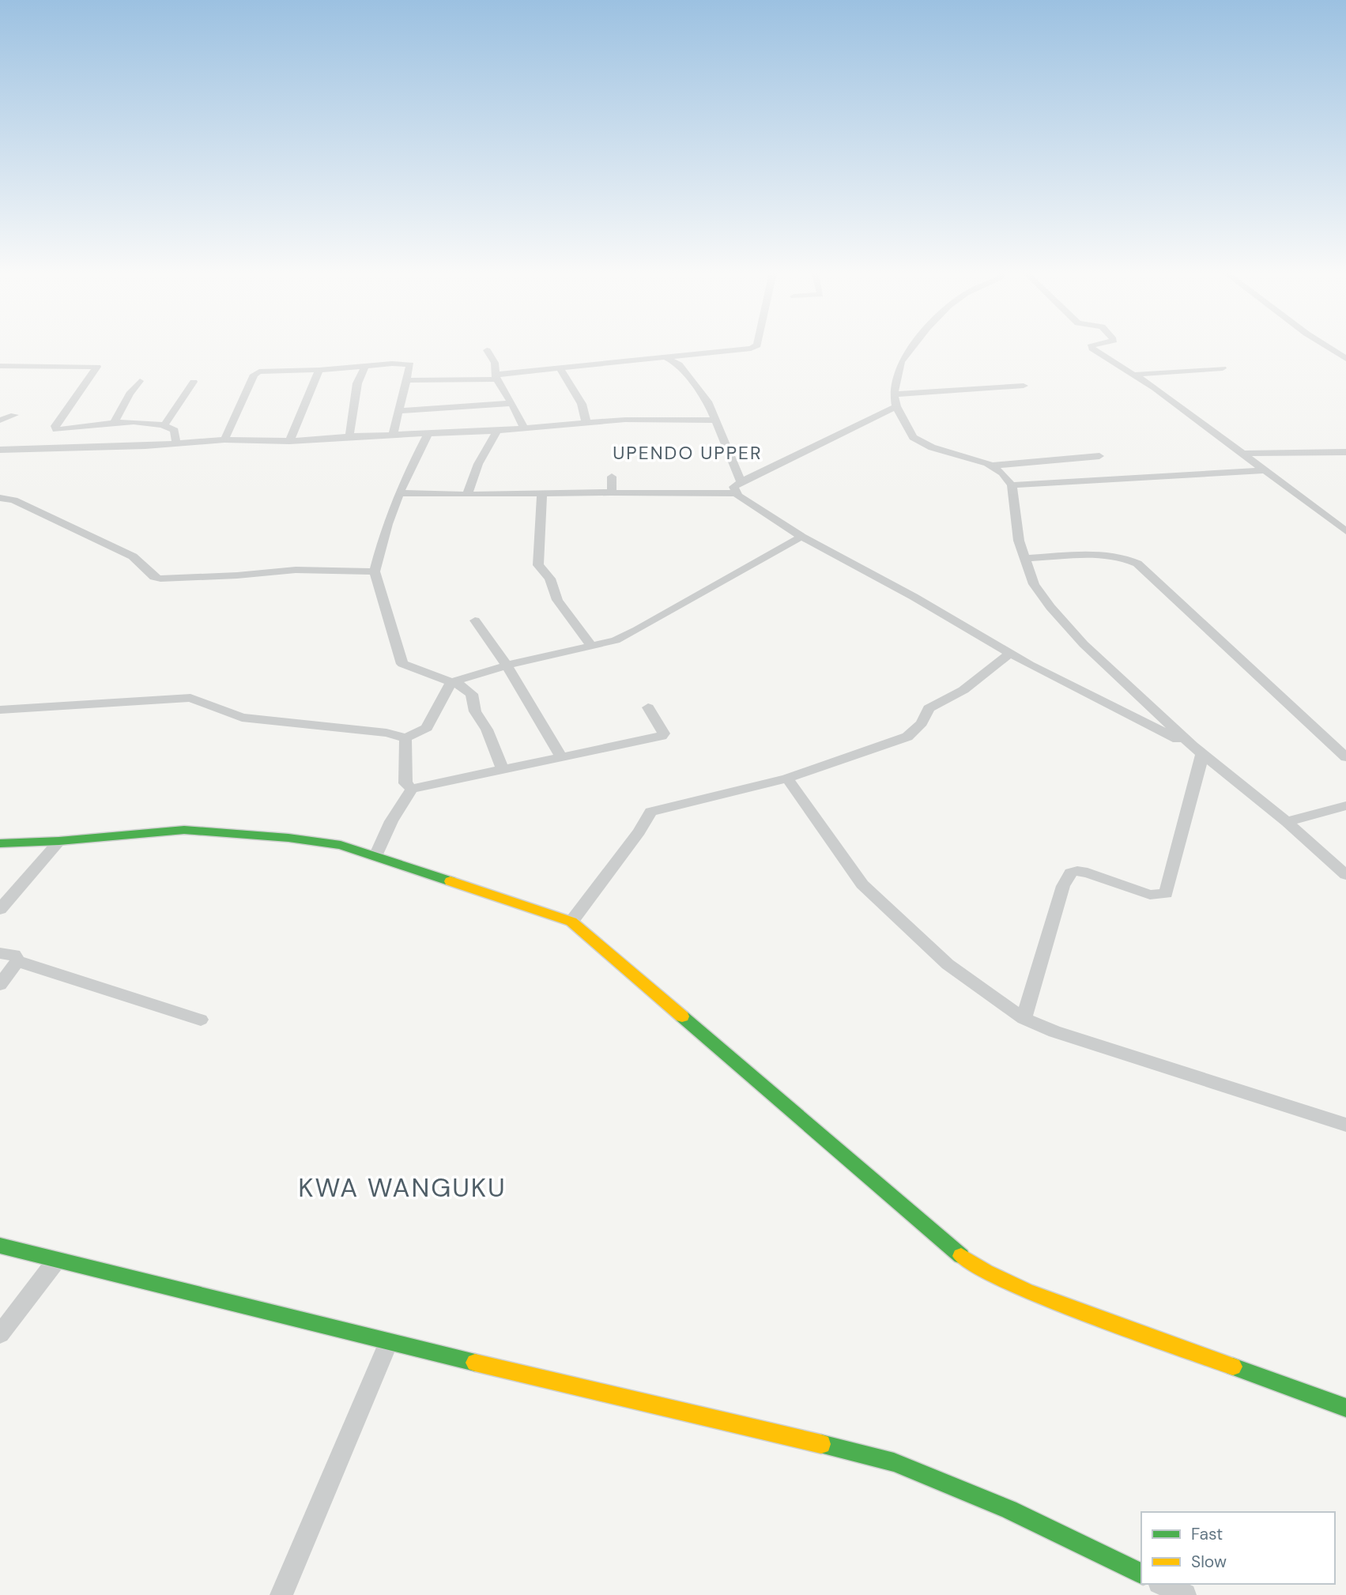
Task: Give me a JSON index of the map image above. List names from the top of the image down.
{
  "districts": ["UPENDO UPPER", "KWA WANGUKU"],
  "legend": ["Fast", "Slow"]
}
